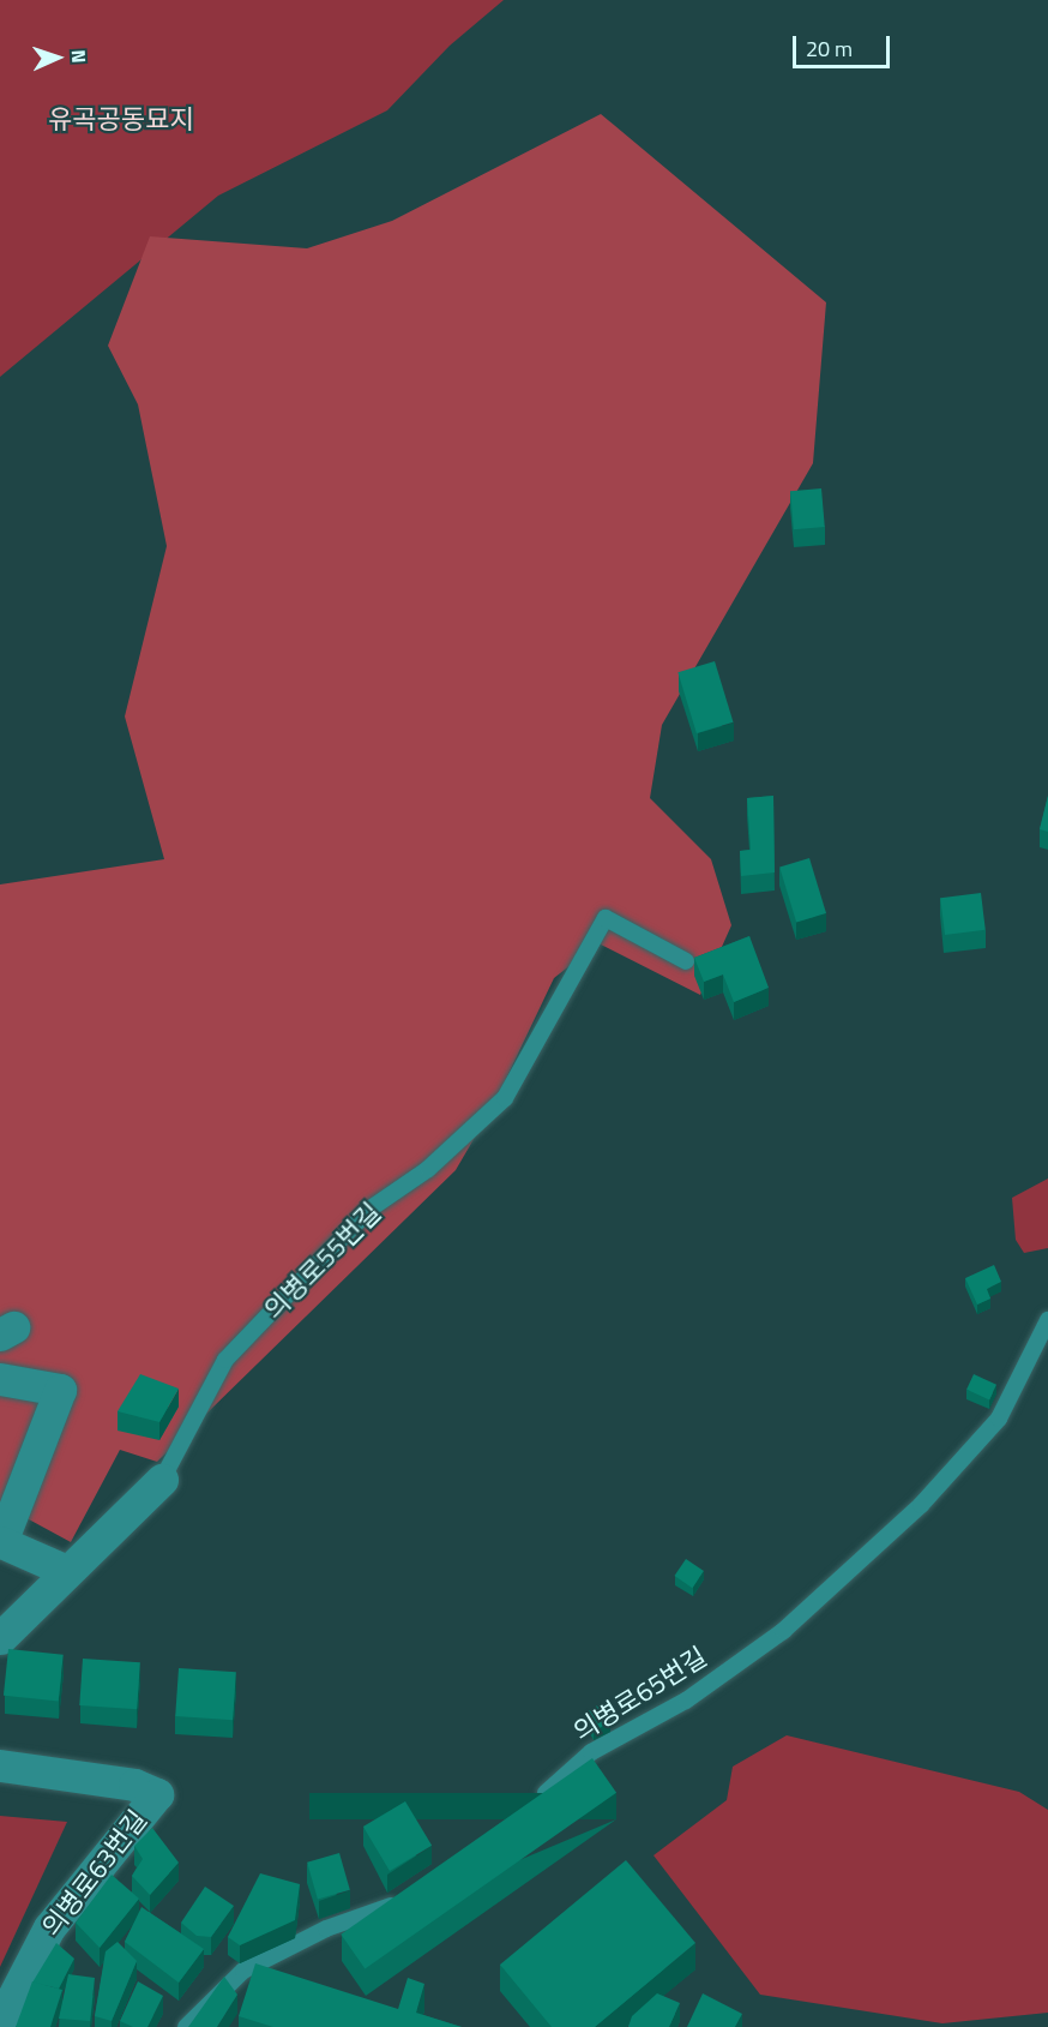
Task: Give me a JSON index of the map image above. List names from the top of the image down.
{
  "streets": {
    "street": ["의병로55번길", "의병로63번길"],
    "lane": ["의병로65번길"]
  },
  "parks": ["유곡공동묘지"],
  "scale_bar": "20 m",
  "north": "right"
}
